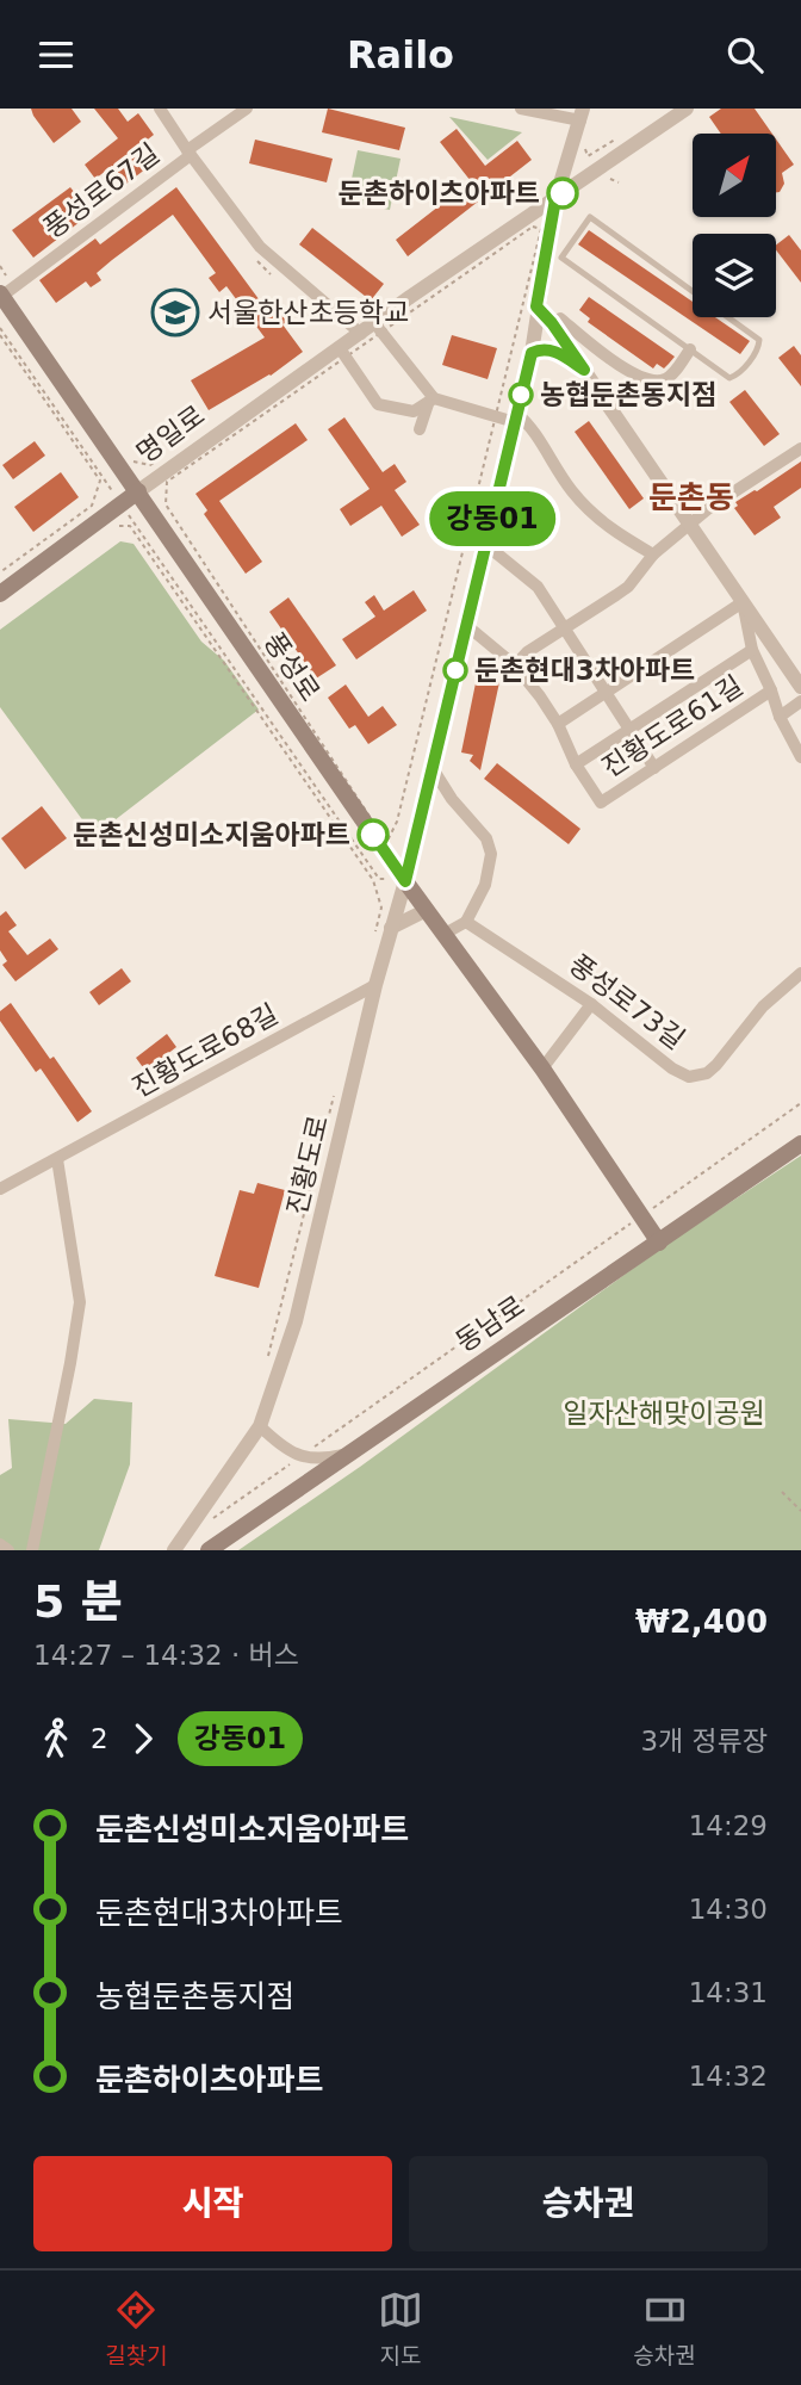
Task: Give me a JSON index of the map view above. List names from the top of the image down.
{
  "streets": {
    "main road": ["명일로", "풍성로", "동남로"],
    "street": [
      "풍성로67길",
      "진황도로61길",
      "풍성로73길",
      "진황도로68길",
      "진황도로"
    ]
  },
  "crossings": [
    ["풍성로67길", "풍성로"],
    ["명일로", "풍성로"],
    ["명일로", "진황도로"],
    ["풍성로", "진황도로"],
    ["풍성로", "동남로"],
    ["진황도로61길", "진황도로"],
    ["진황도로68길", "진황도로"]
  ],
  "districts": ["둔촌동"],
  "parks": ["일자산해맞이공원"],
  "places": {
    "other": [
      "둔촌하이츠아파트",
      "농협둔촌동지점",
      "둔촌현대3차아파트",
      "둔촌신성미소지움아파트"
    ],
    "school or university": ["서울한산초등학교"]
  },
  "lines": ["bus line 강동01"],
  "north": "top right",
  "page": {
    "header": "Railo",
    "on_map": "강동01",
    "heading": ["5 분", "14:27 – 14:32 · 버스", "₩2,400"],
    "legs": ["2", "강동01", "3개 정류장"],
    "list": [
      {
        "name": "둔촌신성미소지움아파트",
        "value": "14:29"
      },
      {
        "name": "둔촌현대3차아파트",
        "value": "14:30"
      },
      {
        "name": "농협둔촌동지점",
        "value": "14:31"
      },
      {
        "name": "둔촌하이츠아파트",
        "value": "14:32"
      }
    ],
    "buttons": ["시작", "승차권"],
    "tabs": ["길찾기", "지도", "승차권"]
  }
}
